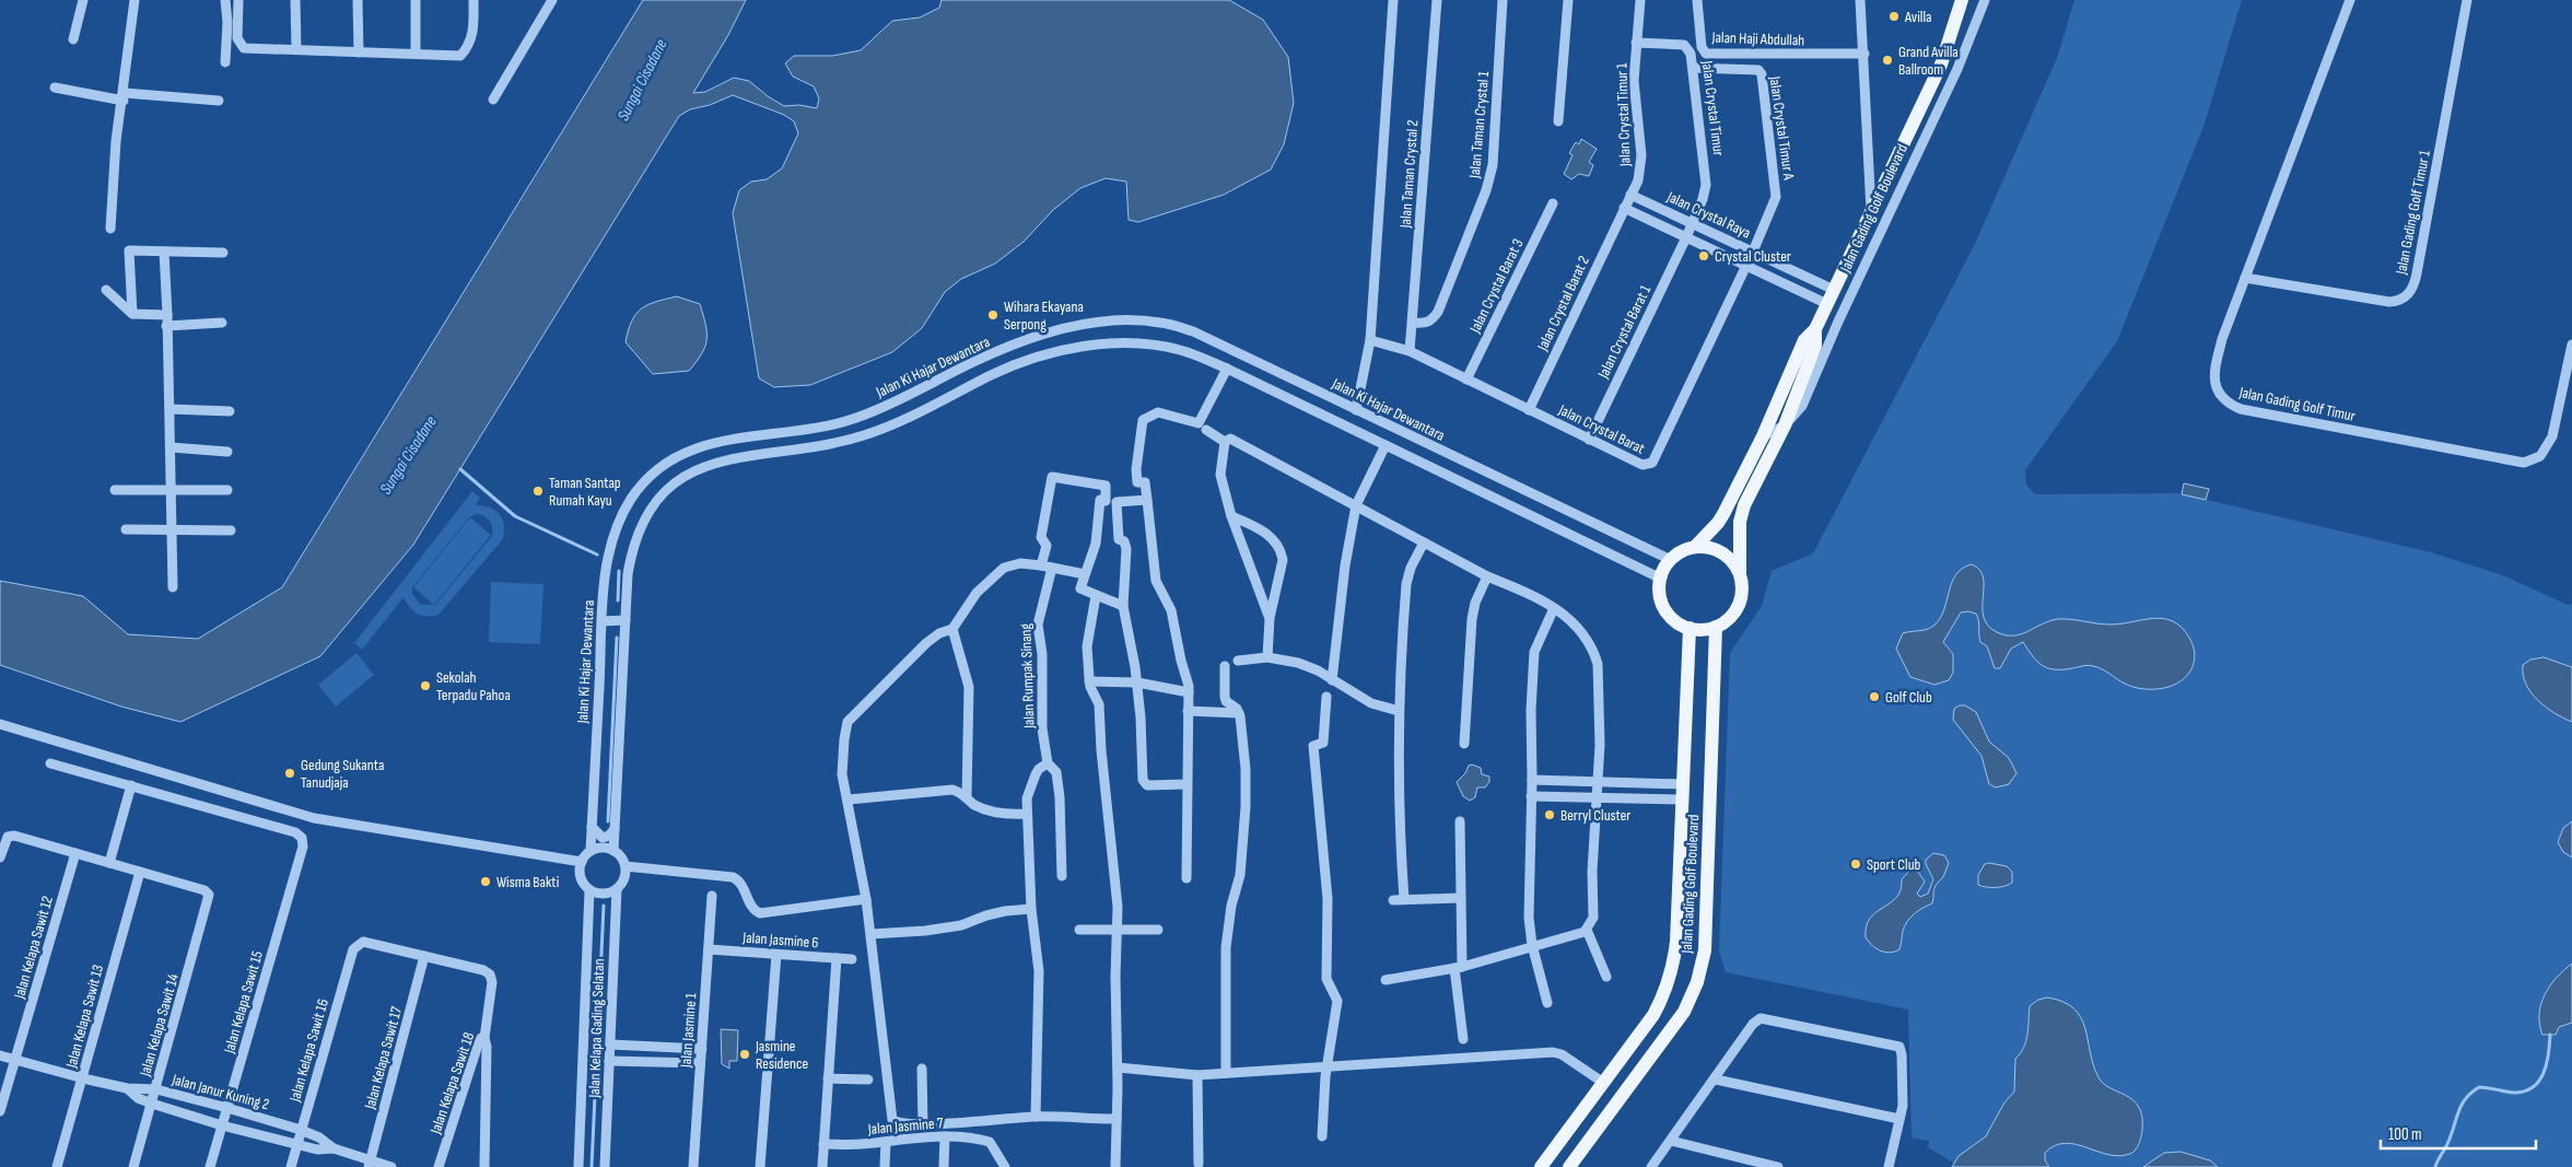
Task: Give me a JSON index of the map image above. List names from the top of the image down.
{
  "streets": {
    "main road": ["Jalan Gading Golf Boulevard"],
    "street": [
      "Jalan Haji Abdullah",
      "Jalan Crystal Timur",
      "Jalan Crystal Timur 1",
      "Jalan Taman Crystal 1",
      "Jalan Crystal Timur A",
      "Jalan Taman Crystal 2",
      "Jalan Gading Golf Timur 1",
      "Jalan Crystal Raya",
      "Jalan Crystal Barat 3",
      "Jalan Crystal Barat 2",
      "Jalan Crystal Barat 1",
      "Jalan Ki Hajar Dewantara",
      "Jalan Gading Golf Timur",
      "Jalan Crystal Barat",
      "Jalan Rumpak Sinang",
      "Jalan Jasmine 6",
      "Jalan Kelapa Sawit 12",
      "Jalan Kelapa Sawit 15",
      "Jalan Kelapa Sawit 13",
      "Jalan Kelapa Sawit 14",
      "Jalan Kelapa Gading Selatan",
      "Jalan Jasmine 1",
      "Jalan Kelapa Sawit 16",
      "Jalan Kelapa Sawit 17",
      "Jalan Kelapa Sawit 18",
      "Jalan Janur Kuning 2",
      "Jalan Jasmine 7"
    ]
  },
  "crossings": [
    ["Jalan Crystal Timur", "Jalan Crystal Timur 1"],
    ["Jalan Crystal Timur", "Jalan Crystal Timur A"],
    ["Jalan Crystal Timur", "Jalan Crystal Raya"],
    ["Jalan Crystal Timur", "Jalan Crystal Barat 1"],
    ["Jalan Crystal Timur 1", "Jalan Crystal Raya"],
    ["Jalan Crystal Timur 1", "Jalan Crystal Barat 2"],
    ["Jalan Taman Crystal 1", "Jalan Taman Crystal 2"],
    ["Jalan Crystal Timur A", "Jalan Crystal Raya"],
    ["Jalan Taman Crystal 2", "Jalan Crystal Barat"],
    ["Jalan Gading Golf Boulevard", "Jalan Crystal Raya"],
    ["Jalan Gading Golf Boulevard", "Jalan Ki Hajar Dewantara"],
    ["Jalan Gading Golf Timur 1", "Jalan Gading Golf Timur"],
    ["Jalan Crystal Raya", "Jalan Crystal Barat 2"],
    ["Jalan Crystal Raya", "Jalan Crystal Barat 1"],
    ["Jalan Crystal Raya", "Jalan Crystal Barat"],
    ["Jalan Crystal Barat 3", "Jalan Crystal Barat"],
    ["Jalan Crystal Barat 2", "Jalan Crystal Barat"],
    ["Jalan Crystal Barat 1", "Jalan Crystal Barat"],
    ["Jalan Ki Hajar Dewantara", "Jalan Kelapa Gading Selatan"],
    ["Jalan Jasmine 6", "Jalan Jasmine 1"],
    ["Jalan Kelapa Sawit 12", "Jalan Janur Kuning 2"],
    ["Jalan Kelapa Sawit 15", "Jalan Janur Kuning 2"],
    ["Jalan Kelapa Sawit 13", "Jalan Kelapa Sawit 14"],
    ["Jalan Kelapa Sawit 13", "Jalan Janur Kuning 2"],
    ["Jalan Kelapa Sawit 14", "Jalan Janur Kuning 2"],
    ["Jalan Kelapa Sawit 16", "Jalan Kelapa Sawit 17"],
    ["Jalan Kelapa Sawit 16", "Jalan Kelapa Sawit 18"],
    ["Jalan Kelapa Sawit 16", "Jalan Janur Kuning 2"],
    ["Jalan Kelapa Sawit 17", "Jalan Kelapa Sawit 18"],
    ["Jalan Kelapa Sawit 17", "Jalan Janur Kuning 2"]
  ],
  "water": ["Sungai Cisadane"],
  "places": [
    "Avilla",
    "Grand Avilla Ballroom",
    "Crystal Cluster",
    "Wihara Ekayana Serpong",
    "Taman Santap Rumah Kayu",
    "Sekolah Terpadu Pahoa",
    "Golf Club",
    "Gedung Sukanta Tanudjaja",
    "Berryl Cluster",
    "Sport Club",
    "Wisma Bakti",
    "Jasmine Residence"
  ],
  "scale_bar": "100 m"
}
